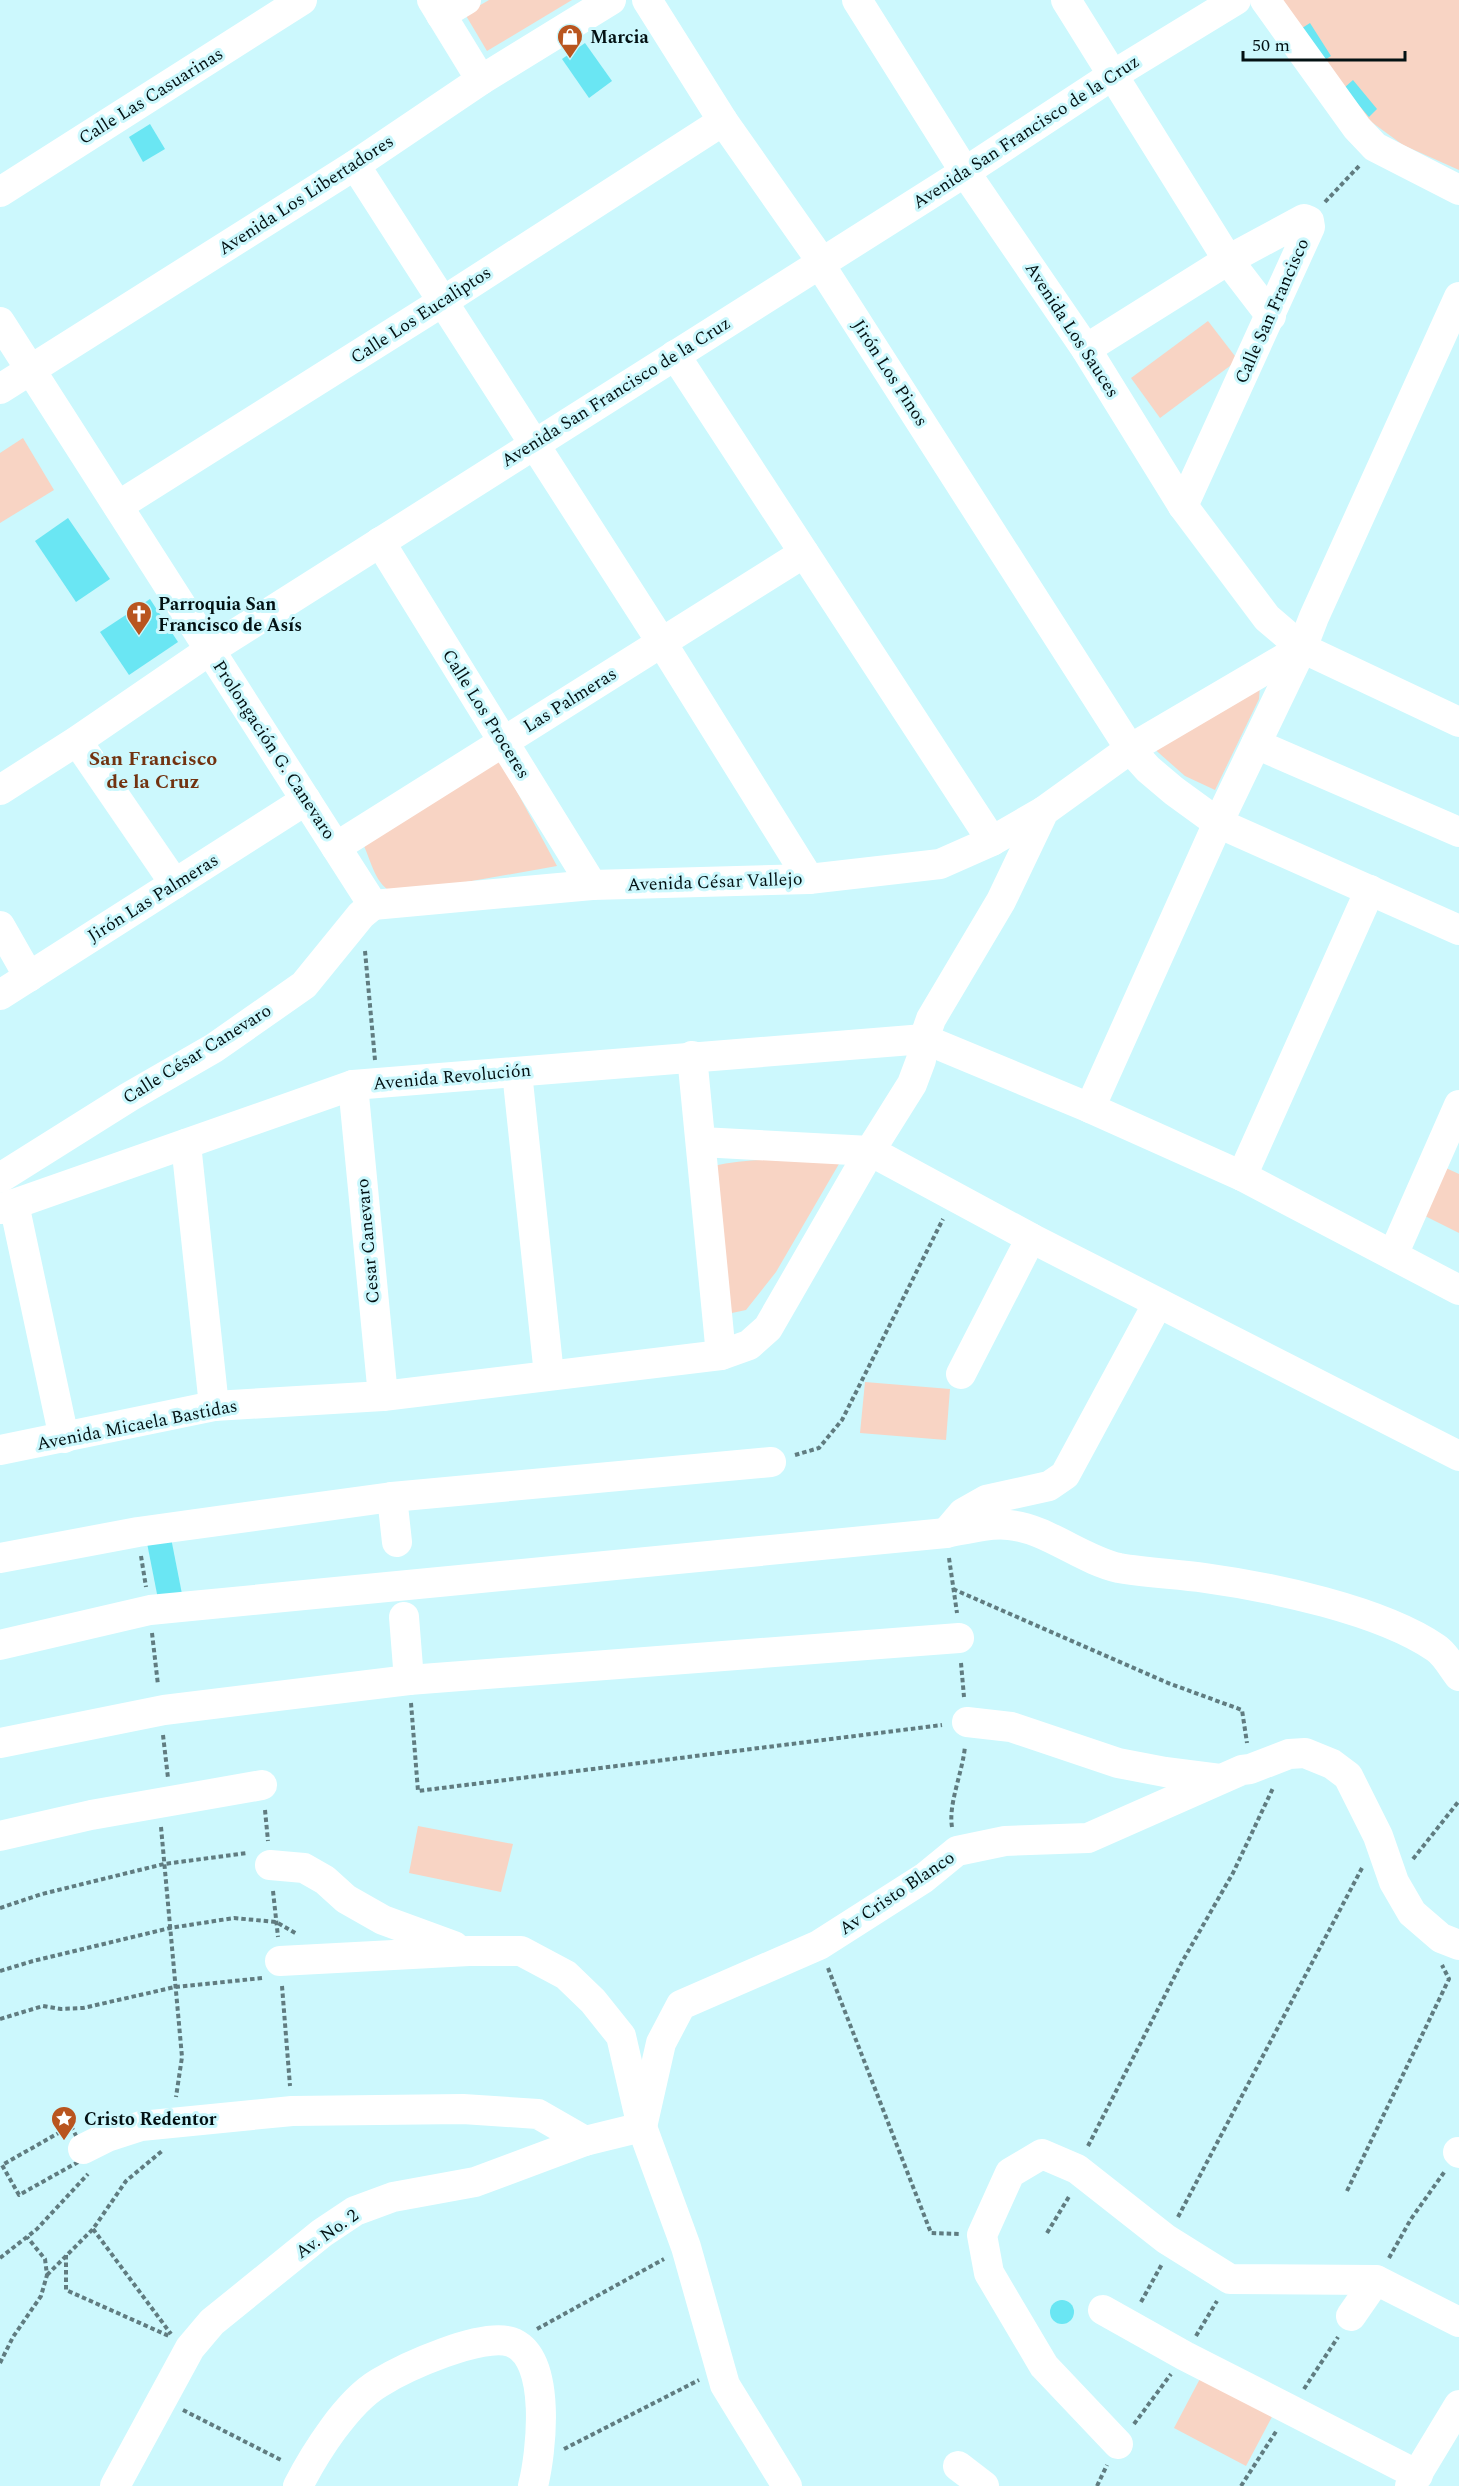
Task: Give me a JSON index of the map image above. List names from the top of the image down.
{
  "streets": {
    "street": [
      "Calle Las Casuarinas",
      "Avenida San Francisco de la Cruz",
      "Avenida Los Libertadores",
      "Calle San Francisco",
      "Calle Los Eucaliptos",
      "Avenida Los Sauces",
      "Jirón Los Pinos",
      "Las Palmeras",
      "Calle Los Proceres",
      "Prolongación G. Canevaro",
      "Avenida César Vallejo",
      "Jirón Las Palmeras",
      "Calle César Canevaro",
      "Avenida Revolución",
      "Cesar Canevaro",
      "Avenida Micaela Bastidas",
      "Av Cristo Blanco",
      "Av. No. 2"
    ]
  },
  "crossings": [
    ["Avenida San Francisco de la Cruz", "Avenida Los Sauces"],
    ["Avenida San Francisco de la Cruz", "Jirón Los Pinos"],
    ["Avenida San Francisco de la Cruz", "Calle Los Proceres"],
    ["Avenida San Francisco de la Cruz", "Prolongación G. Canevaro"],
    ["Avenida Los Libertadores", "Prolongación G. Canevaro"],
    ["Calle San Francisco", "Avenida Los Sauces"],
    ["Calle Los Eucaliptos", "Jirón Los Pinos"],
    ["Calle Los Eucaliptos", "Prolongación G. Canevaro"],
    ["Avenida Los Sauces", "Avenida César Vallejo"],
    ["Jirón Los Pinos", "Avenida César Vallejo"],
    ["Las Palmeras", "Calle Los Proceres"],
    ["Las Palmeras", "Prolongación G. Canevaro"],
    ["Calle Los Proceres", "Avenida César Vallejo"],
    ["Prolongación G. Canevaro", "Avenida César Vallejo"],
    ["Prolongación G. Canevaro", "Jirón Las Palmeras"],
    ["Prolongación G. Canevaro", "Calle César Canevaro"],
    ["Avenida César Vallejo", "Calle César Canevaro"],
    ["Avenida César Vallejo", "Avenida Micaela Bastidas"],
    ["Avenida Revolución", "Cesar Canevaro"],
    ["Avenida Revolución", "Avenida Micaela Bastidas"],
    ["Cesar Canevaro", "Avenida Micaela Bastidas"],
    ["Av Cristo Blanco", "Av. No. 2"]
  ],
  "districts": ["San Francisco de la Cruz"],
  "places": {
    "shop": ["Marcia"],
    "church": ["Parroquia San Francisco de Asís"],
    "place": ["Cristo Redentor"]
  },
  "scale_bar": "50 m"
}
